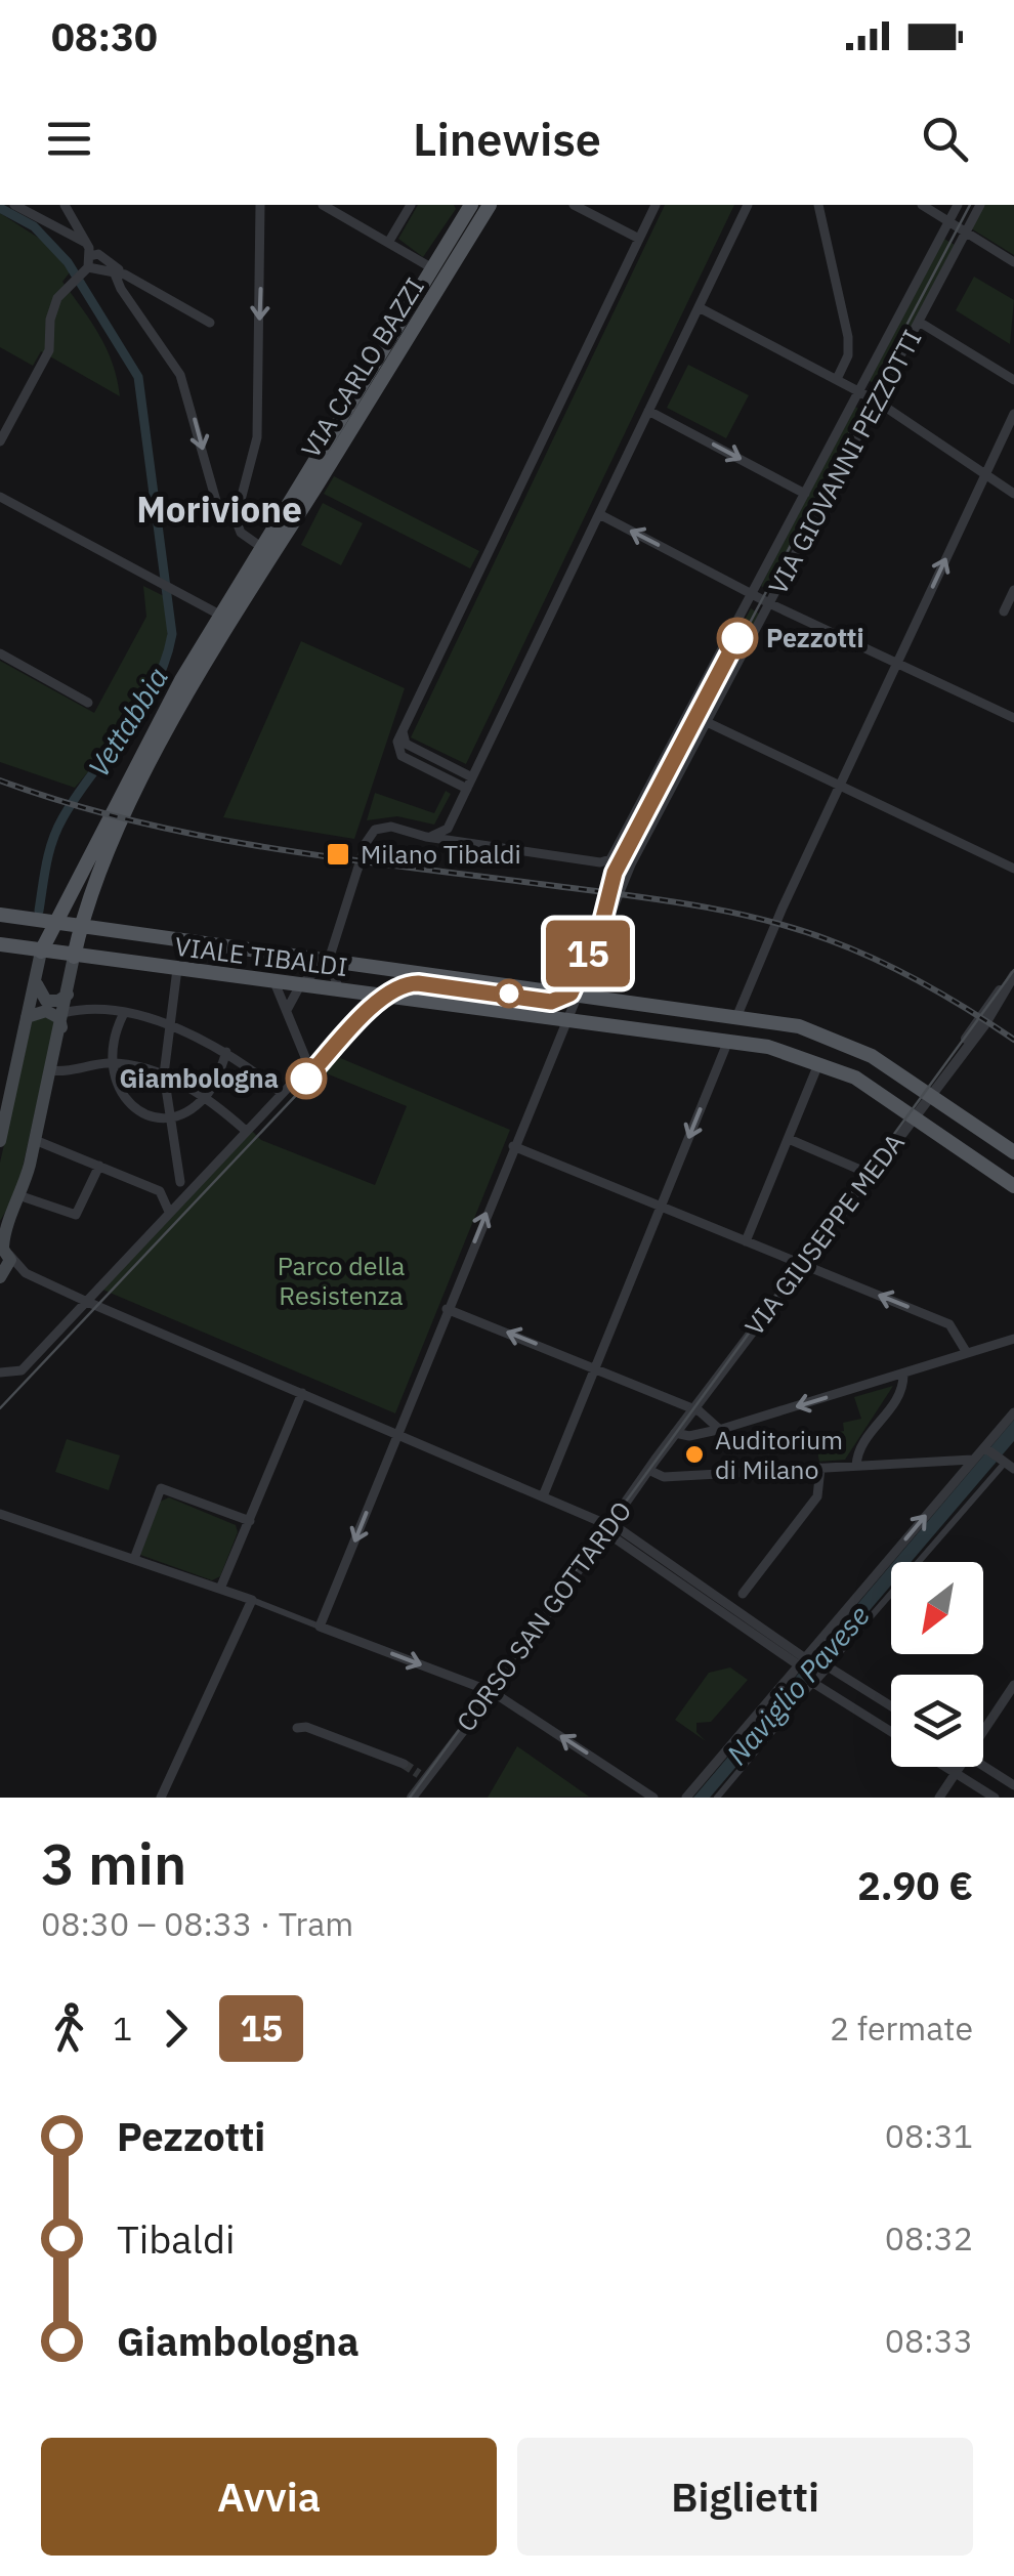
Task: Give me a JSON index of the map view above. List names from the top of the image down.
{
  "streets": {
    "main road": ["VIA CARLO BAZZI", "VIALE TIBALDI"],
    "street": ["VIA GIOVANNI PEZZOTTI", "VIA GIUSEPPE MEDA", "CORSO SAN GOTTARDO"]
  },
  "crossings": [
    ["VIA CARLO BAZZI", "VIALE TIBALDI"],
    ["VIA GIOVANNI PEZZOTTI", "VIALE TIBALDI"],
    ["VIALE TIBALDI", "VIA GIUSEPPE MEDA"],
    ["VIA GIUSEPPE MEDA", "CORSO SAN GOTTARDO"]
  ],
  "districts": ["Morivione"],
  "water": ["Vettabbia", "Naviglio Pavese"],
  "parks": ["Parco della Resistenza"],
  "places": {
    "other": ["Pezzotti", "Giambologna", "Auditorium di Milano"],
    "transit": ["Milano Tibaldi"]
  },
  "lines": ["tram line 15"],
  "north": "bottom left",
  "page": {
    "status": "08:30",
    "header": "Linewise",
    "on_map": "15",
    "heading": ["3 min", "08:30 – 08:33 · Tram", "2.90 €"],
    "legs": ["1", "15", "2 fermate"],
    "list": [
      {
        "name": "Pezzotti",
        "value": "08:31"
      },
      {
        "name": "Tibaldi",
        "value": "08:32"
      },
      {
        "name": "Giambologna",
        "value": "08:33"
      }
    ],
    "buttons": ["Avvia", "Biglietti"]
  }
}
